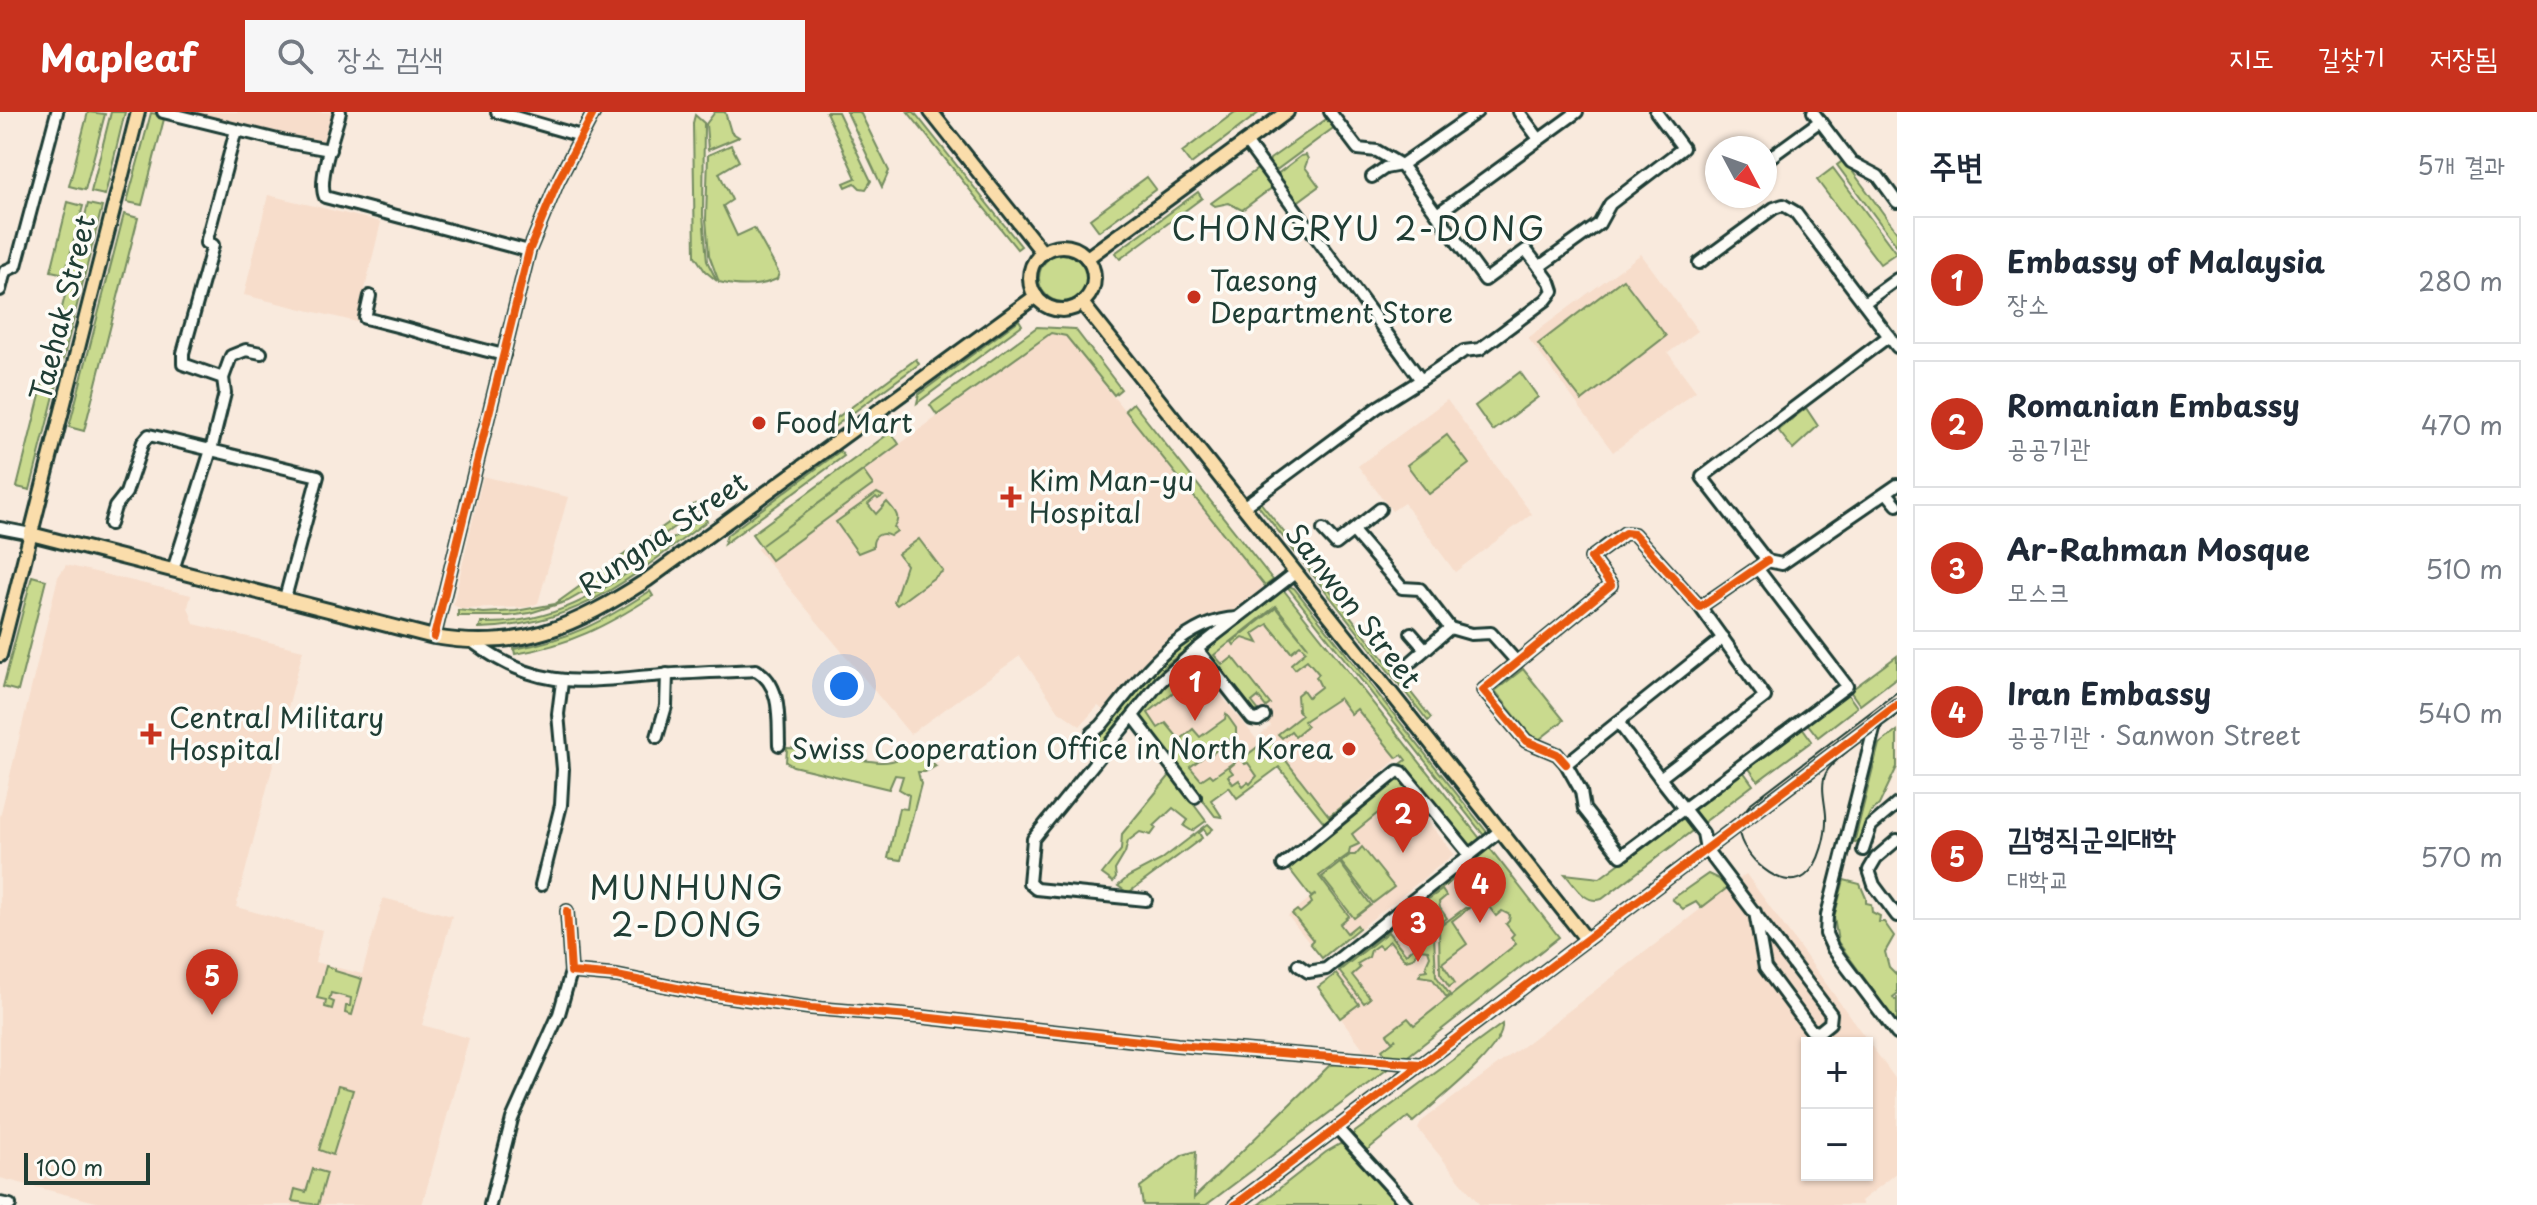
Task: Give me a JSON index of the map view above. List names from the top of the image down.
{
  "streets": {
    "main road": ["Taehak Street", "Rungna Street", "Sanwon Street"]
  },
  "crossings": [
    ["Taehak Street", "Rungna Street"],
    ["Rungna Street", "Sanwon Street"]
  ],
  "districts": ["CHONGRYU 2-DONG", "MUNHUNG 2-DONG"],
  "places": {
    "other": ["Taesong Department Store", "Food Mart", "Swiss Cooperation Office in North Korea"],
    "health": ["Kim Man-yu Hospital", "Central Military Hospital"]
  },
  "scale_bar": "100 m",
  "north": "bottom right",
  "page": {
    "header": "Mapleaf",
    "search": "장소 검색",
    "nav": ["지도", "길찾기", "저장됨"],
    "heading": ["주변", "5개 결과"],
    "list": [
      {
        "mark": "1",
        "name": "Embassy of Malaysia",
        "note": "장소",
        "value": "280 m"
      },
      {
        "mark": "2",
        "name": "Romanian Embassy",
        "note": "공공기관",
        "value": "470 m"
      },
      {
        "mark": "3",
        "name": "Ar-Rahman Mosque",
        "note": "모스크",
        "value": "510 m"
      },
      {
        "mark": "4",
        "name": "Iran Embassy",
        "note": "공공기관 · Sanwon Street",
        "value": "540 m"
      },
      {
        "mark": "5",
        "name": "김형직군의대학",
        "note": "대학교",
        "value": "570 m"
      }
    ],
    "pins": [
      "1",
      "2",
      "4",
      "3",
      "5"
    ],
    "map_buttons": ["+", "−"],
    "scale": "100 m"
  }
}
